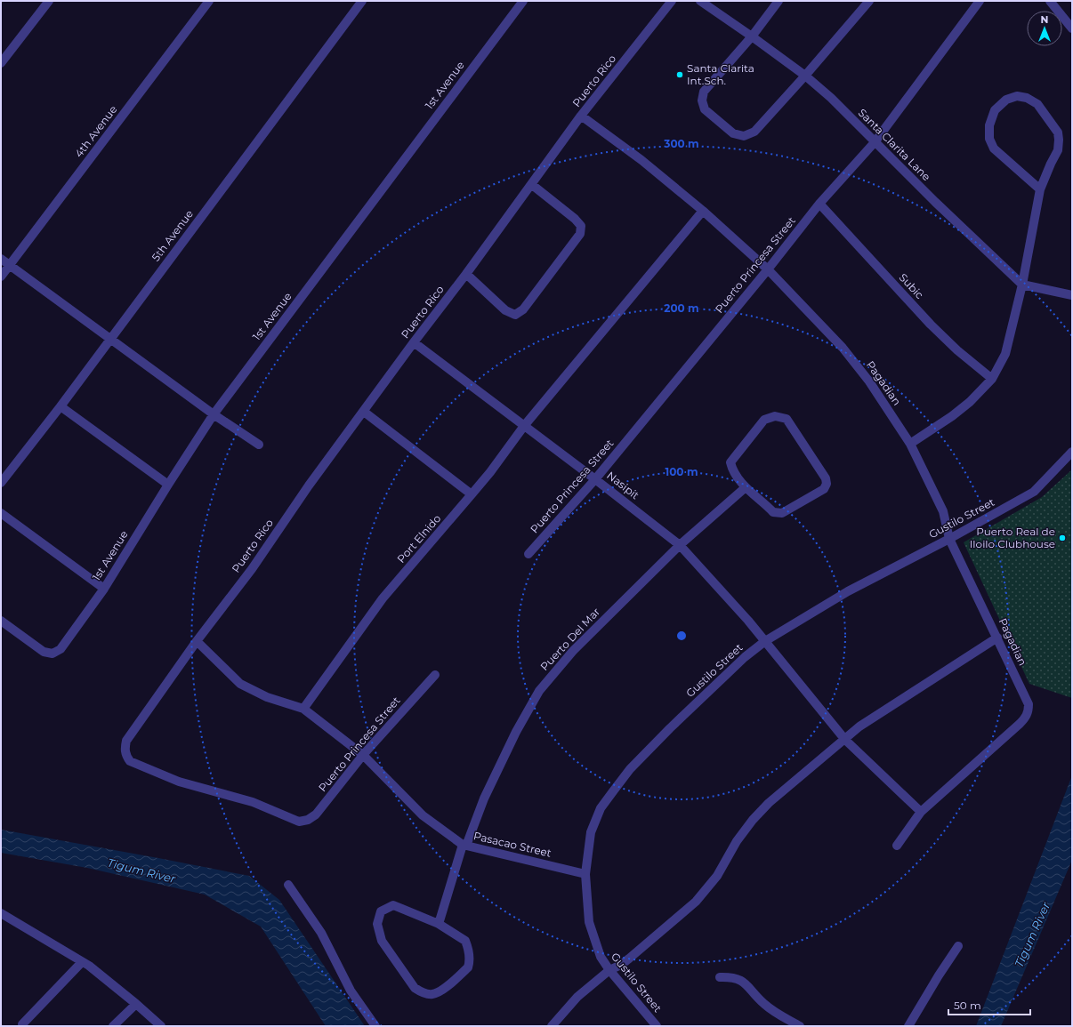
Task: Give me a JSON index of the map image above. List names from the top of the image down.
{
  "streets": {
    "street": [
      "Puerto Rico",
      "1st Avenue",
      "4th Avenue",
      "Santa Clarita Lane",
      "5th Avenue",
      "Puerto Princesa Street",
      "Subic",
      "Pagadian",
      "Nasipit",
      "Gustilo Street",
      "Port Elnido",
      "Puerto Del Mar",
      "Pasacao Street"
    ]
  },
  "crossings": [
    ["Puerto Rico", "Puerto Princesa Street"],
    ["Puerto Rico", "Pagadian"],
    ["Puerto Rico", "Nasipit"],
    ["Santa Clarita Lane", "Puerto Princesa Street"],
    ["Puerto Princesa Street", "Subic"],
    ["Puerto Princesa Street", "Pagadian"],
    ["Puerto Princesa Street", "Nasipit"],
    ["Puerto Princesa Street", "Pasacao Street"],
    ["Pagadian", "Gustilo Street"],
    ["Pagadian", "Port Elnido"],
    ["Nasipit", "Gustilo Street"],
    ["Nasipit", "Port Elnido"],
    ["Nasipit", "Puerto Del Mar"],
    ["Gustilo Street", "Pasacao Street"],
    ["Puerto Del Mar", "Pasacao Street"]
  ],
  "water": ["Tigum River"],
  "places": ["Santa Clarita Int.Sch.", "Puerto Real de Iloilo Clubhouse"],
  "scale_bar": "50 m",
  "north": "top",
  "rings": ["300 m", "200 m", "100 m"]
}
